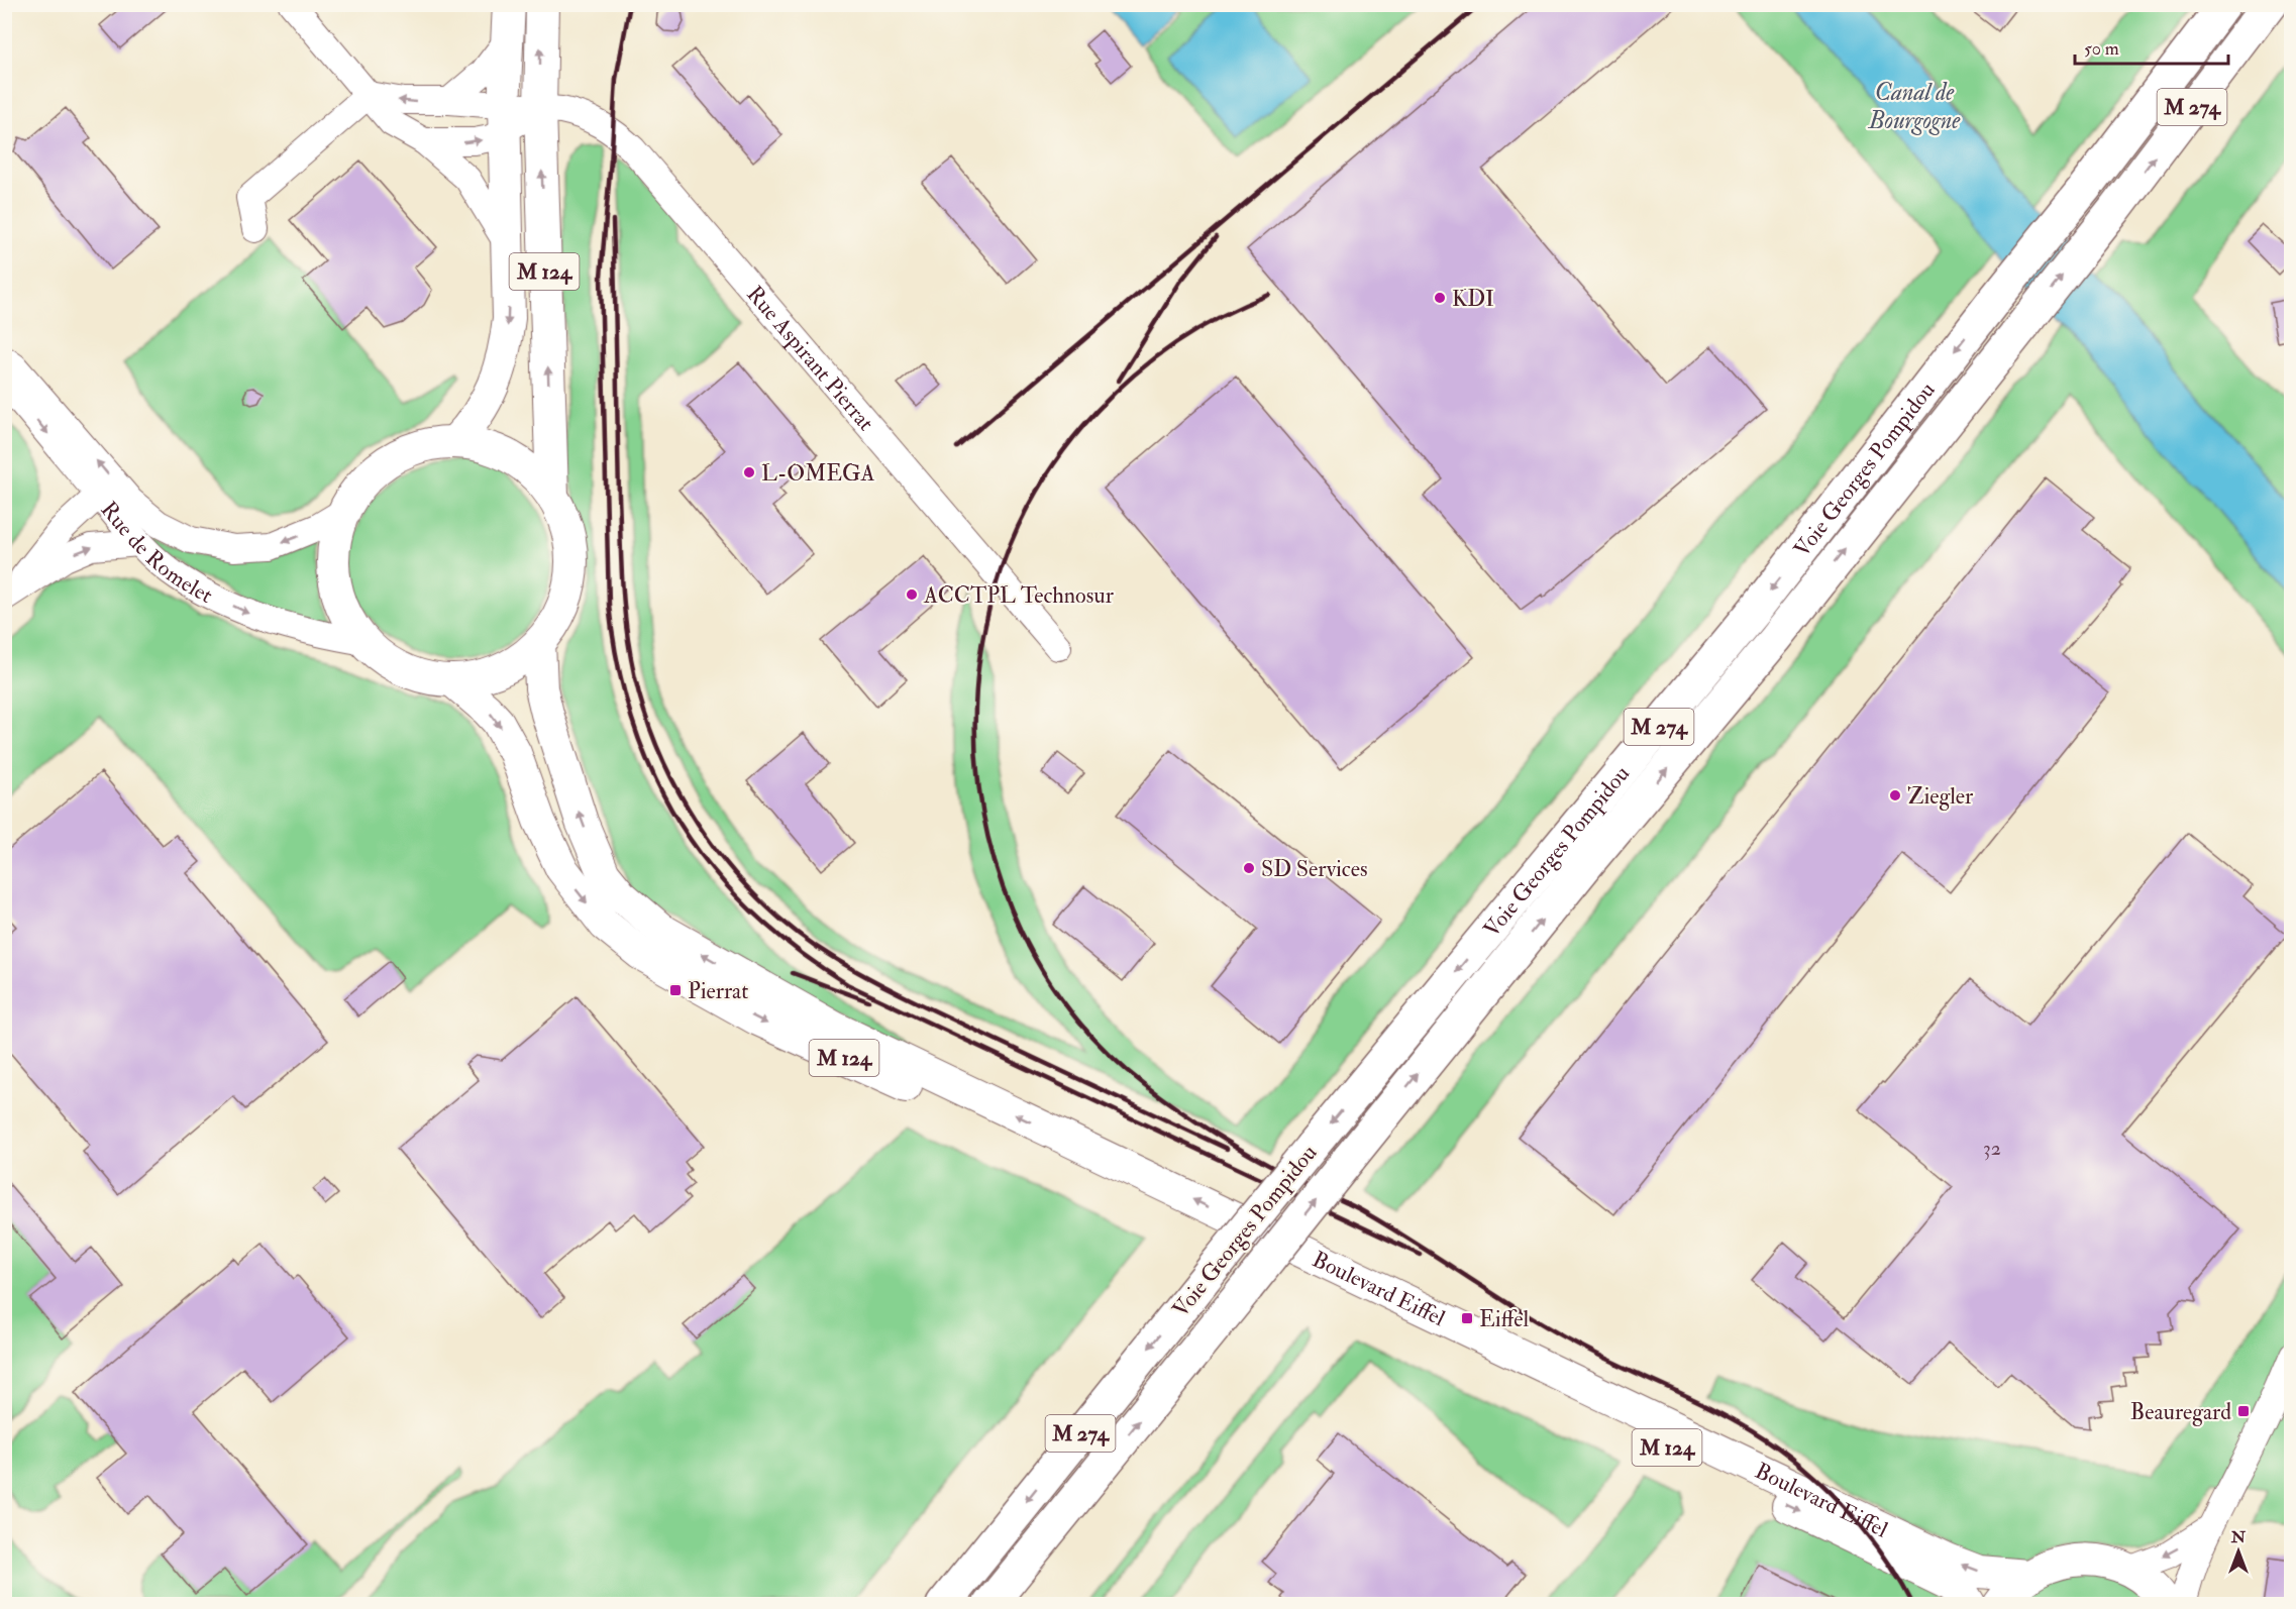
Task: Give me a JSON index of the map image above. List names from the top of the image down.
{
  "streets": {
    "highway": ["M 274", "Voie Georges Pompidou"],
    "main road": ["M 124", "Boulevard Eiffel"],
    "street": ["Rue Aspirant Pierrat", "Rue de Romelet"]
  },
  "crossings": [
    ["M 124", "Rue Aspirant Pierrat"]
  ],
  "water": ["Canal de Bourgogne"],
  "places": {
    "other": [
      "KDI",
      "L-OMEGA",
      "ACCTPL Technosur",
      "Ziegler",
      "SD Services"
    ],
    "transit": ["Pierrat", "Eiffel", "Beauregard"]
  },
  "house_numbers": ["32"],
  "scale_bar": "50 m",
  "north": "top"
}
